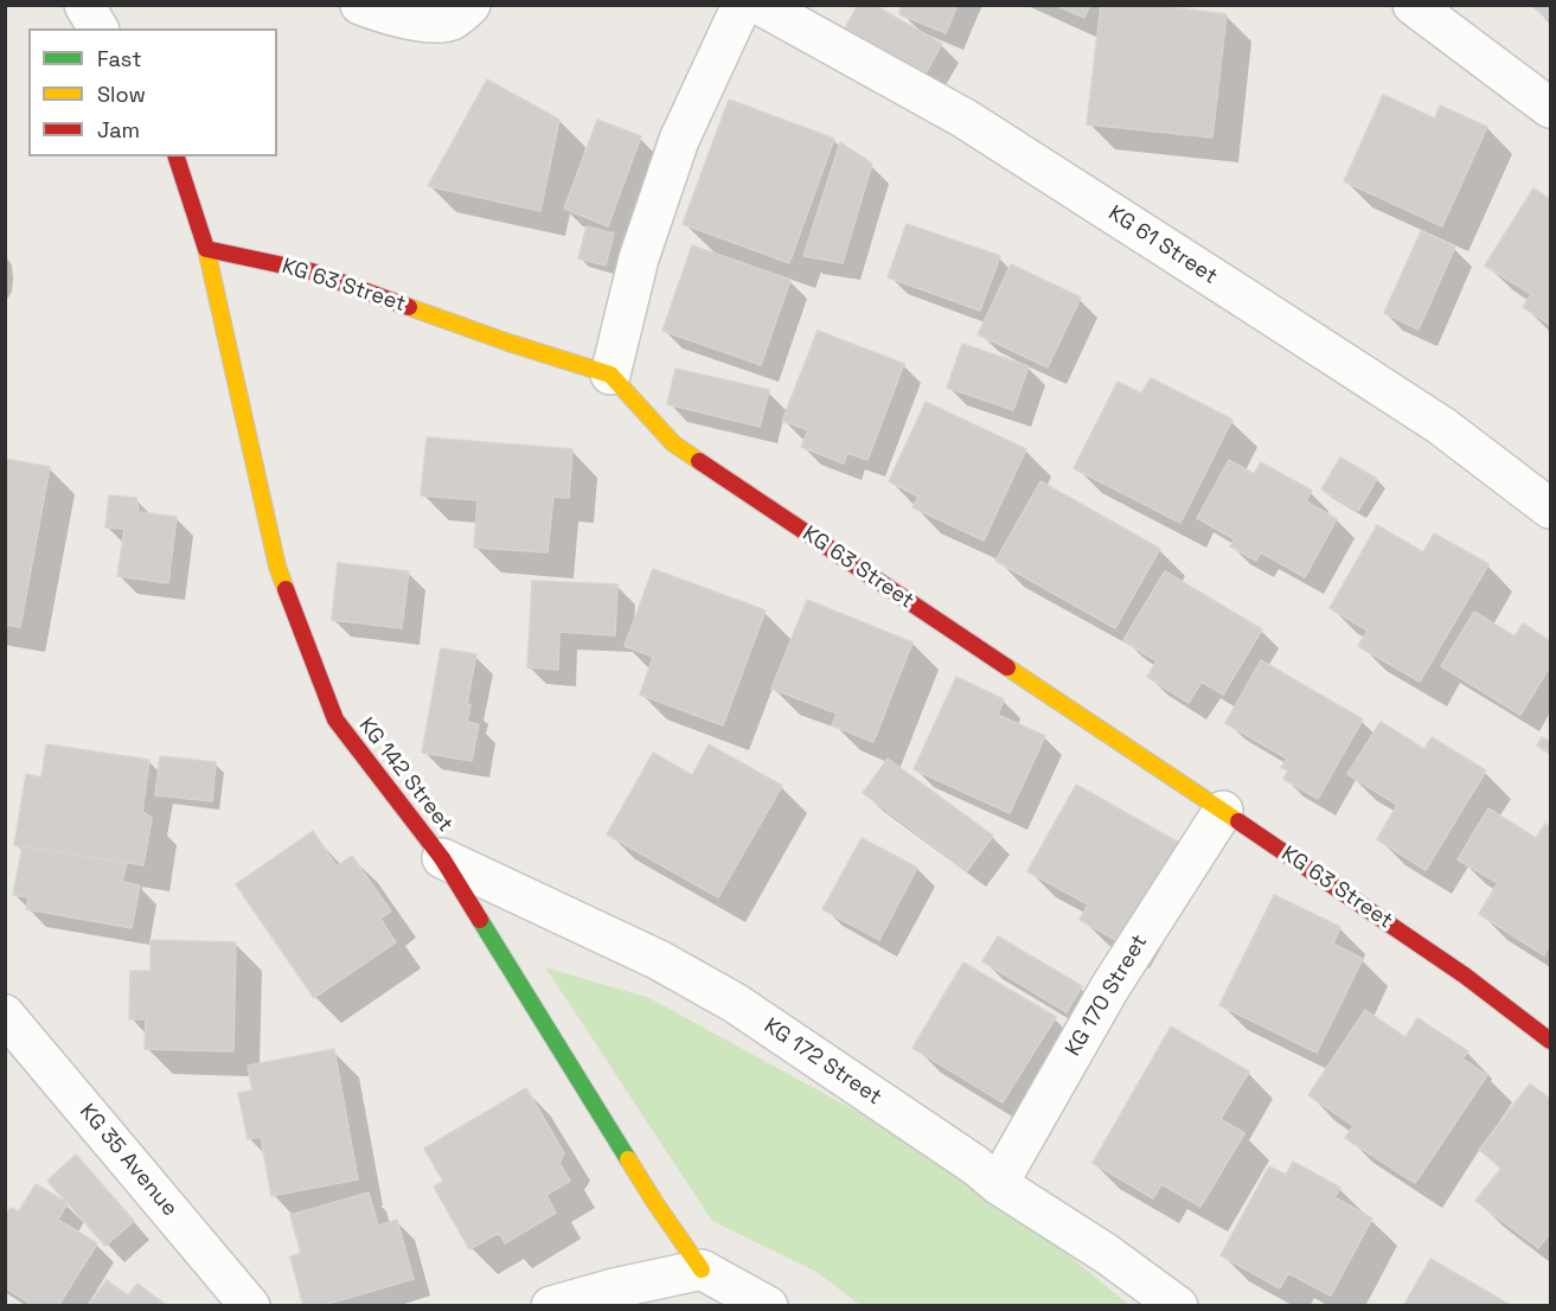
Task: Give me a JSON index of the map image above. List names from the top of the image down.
{
  "streets": {
    "street": [
      "KG 61 Street",
      "KG 63 Street",
      "KG 142 Street",
      "KG 170 Street",
      "KG 172 Street",
      "KG 35 Avenue"
    ]
  },
  "crossings": [
    ["KG 63 Street", "KG 142 Street"],
    ["KG 63 Street", "KG 170 Street"],
    ["KG 142 Street", "KG 172 Street"],
    ["KG 170 Street", "KG 172 Street"]
  ],
  "legend": ["Fast", "Slow", "Jam"]
}
